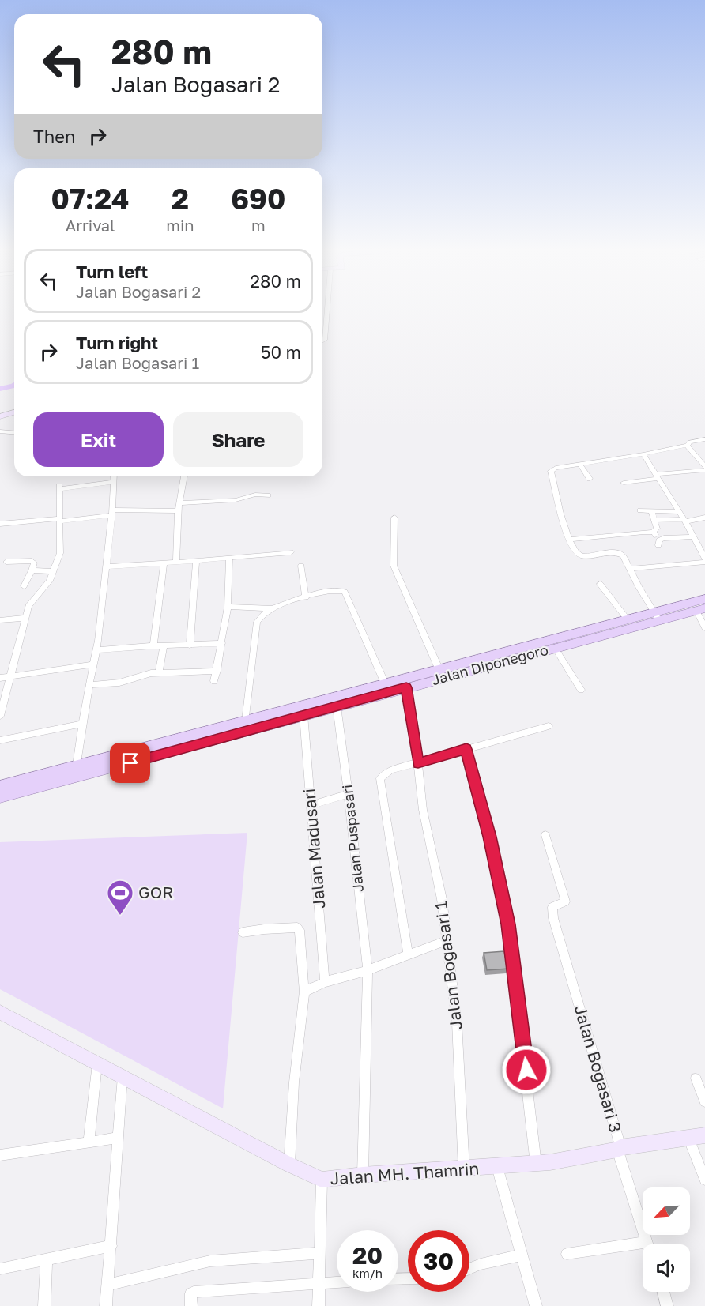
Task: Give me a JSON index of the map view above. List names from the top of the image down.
{
  "streets": {
    "main road": ["Jalan Diponegoro", "Jalan MH. Thamrin"],
    "street": [
      "Jalan Puspasari",
      "Jalan Madusari",
      "Jalan Bogasari 1",
      "Jalan Bogasari 3"
    ]
  },
  "crossings": [
    ["Jalan Diponegoro", "Jalan Puspasari"],
    ["Jalan Diponegoro", "Jalan Madusari"],
    ["Jalan Diponegoro", "Jalan Bogasari 1"],
    ["Jalan Puspasari", "Jalan MH. Thamrin"],
    ["Jalan Bogasari 1", "Jalan MH. Thamrin"],
    ["Jalan Bogasari 3", "Jalan MH. Thamrin"]
  ],
  "places": {
    "sports": ["GOR"]
  },
  "north": "bottom left",
  "page": {
    "turn": ["280 m", "Jalan Bogasari 2"],
    "then": "Then",
    "eta": [
      "07:24",
      "Arrival",
      "2",
      "min",
      "690",
      "m"
    ],
    "list": [
      {
        "name": "Turn left",
        "note": "Jalan Bogasari 2",
        "value": "280 m"
      },
      {
        "name": "Turn right",
        "note": "Jalan Bogasari 1",
        "value": "50 m"
      }
    ],
    "buttons": ["Exit", "Share"],
    "speed": "20 km/h",
    "limit": "30"
  }
}
